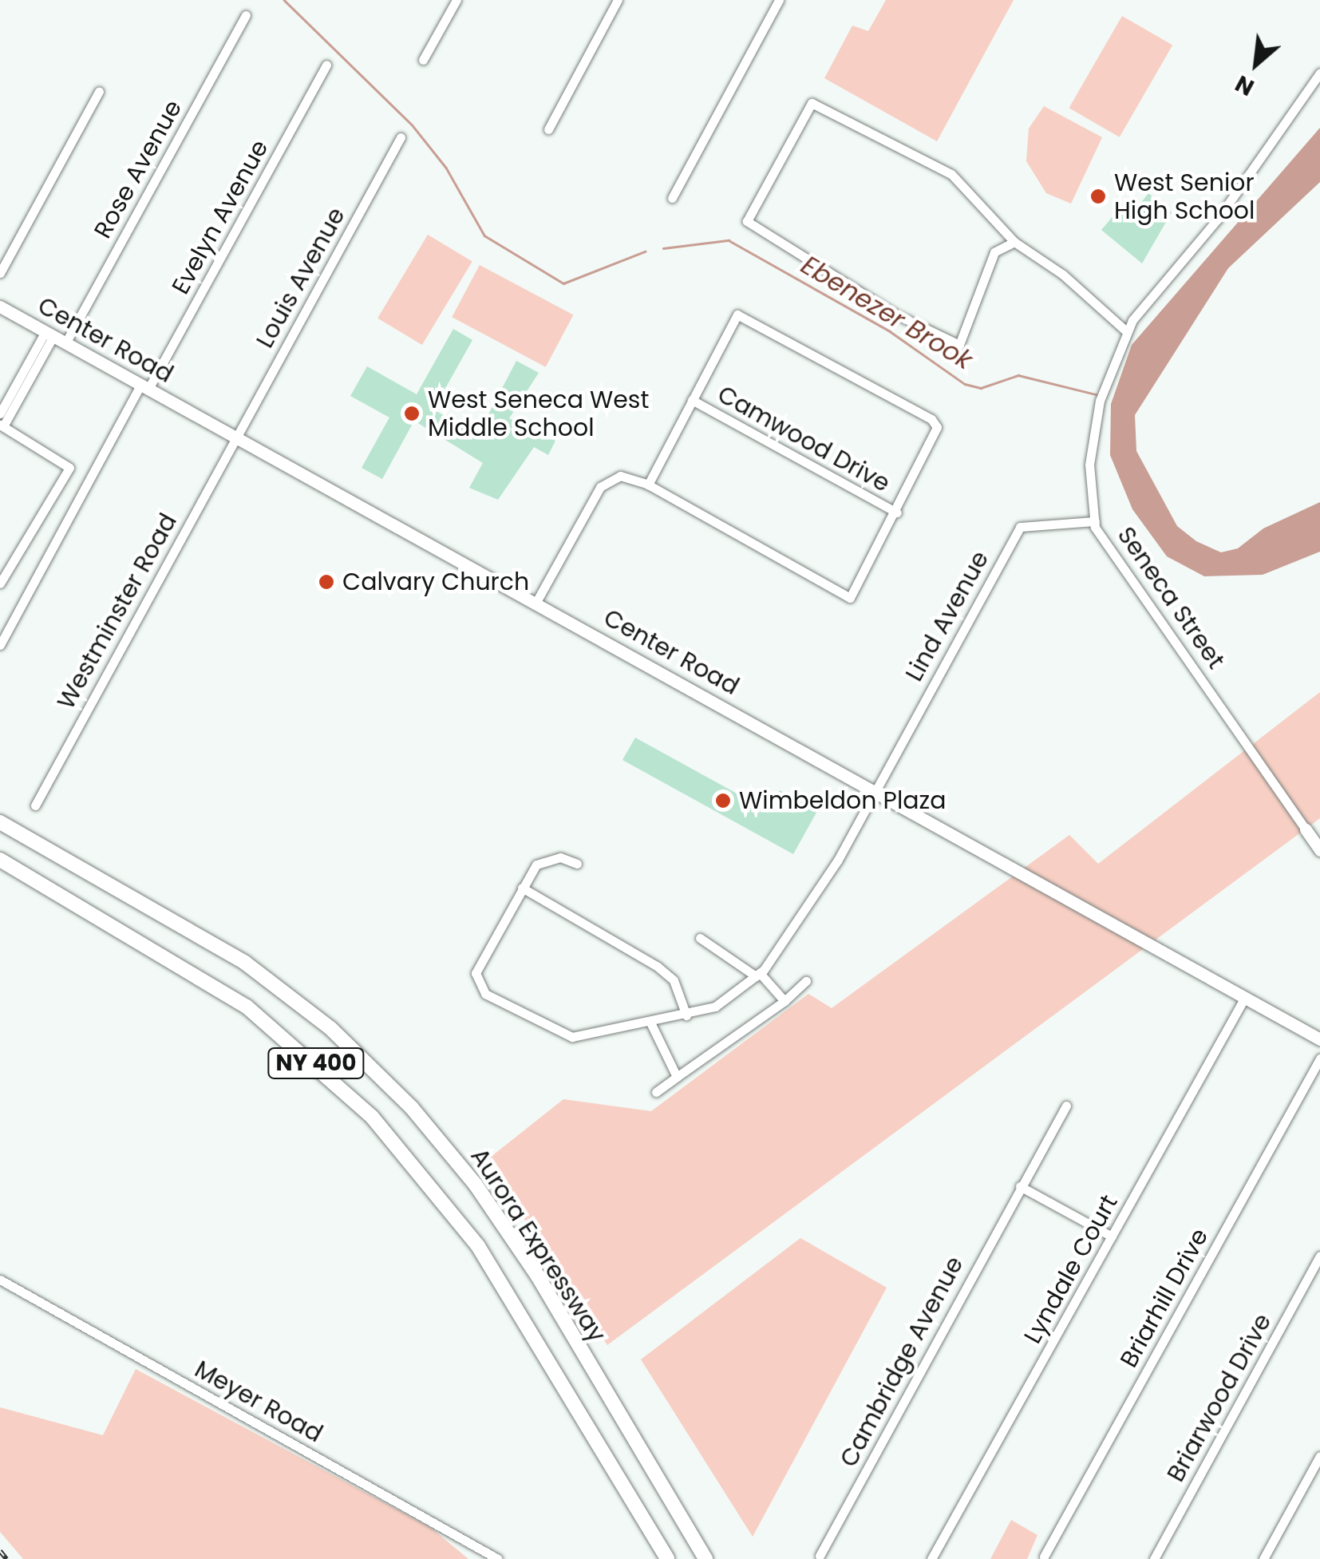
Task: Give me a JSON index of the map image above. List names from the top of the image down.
{
  "streets": {
    "highway": ["NY 400", "Aurora Expressway"],
    "main road": ["Center Road", "Seneca Street"],
    "street": [
      "Rose Avenue",
      "Evelyn Avenue",
      "Louis Avenue",
      "Camwood Drive",
      "Westminster Road",
      "Lind Avenue",
      "Lyndale Court",
      "Briarhill Drive",
      "Cambridge Avenue",
      "Briarwood Drive",
      "Meyer Road"
    ]
  },
  "crossings": [
    ["Rose Avenue", "Center Road"],
    ["Evelyn Avenue", "Center Road"],
    ["Louis Avenue", "Center Road"],
    ["Louis Avenue", "Westminster Road"],
    ["Center Road", "Westminster Road"],
    ["Center Road", "Lind Avenue"],
    ["Center Road", "Lyndale Court"],
    ["Seneca Street", "Lind Avenue"]
  ],
  "water": ["Ebenezer Brook"],
  "places": [
    "West Senior High School",
    "West Seneca West Middle School",
    "Calvary Church",
    "Wimbeldon Plaza"
  ],
  "north": "bottom left"
}
